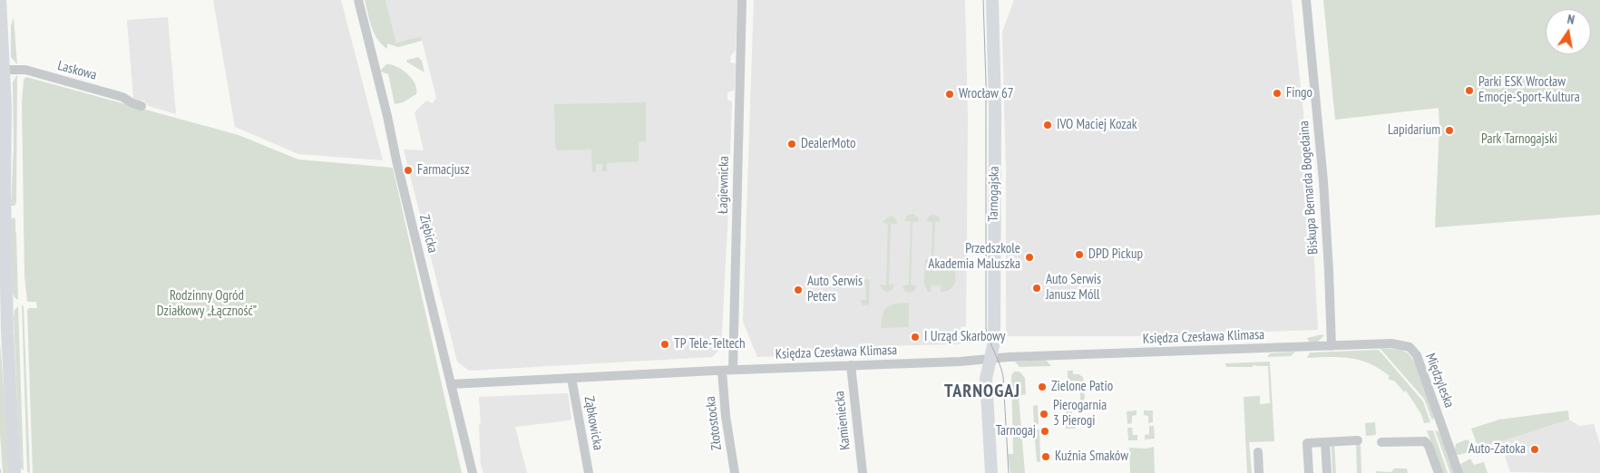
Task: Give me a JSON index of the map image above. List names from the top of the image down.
{
  "streets": {
    "main road": ["Tarnogajska"],
    "street": [
      "Laskowa",
      "Łagiewnicka",
      "Biskupa Bernarda Bogedaina",
      "Ziębicka",
      "Księdza Czesława Klimasa",
      "Międzyleska",
      "Kamieniecka",
      "Ząbkowicka",
      "Złotostocka"
    ]
  },
  "crossings": [
    ["Łagiewnicka", "Księdza Czesława Klimasa"],
    ["Biskupa Bernarda Bogedaina", "Księdza Czesława Klimasa"],
    ["Biskupa Bernarda Bogedaina", "Międzyleska"],
    ["Tarnogajska", "Księdza Czesława Klimasa"],
    ["Ziębicka", "Księdza Czesława Klimasa"],
    ["Księdza Czesława Klimasa", "Międzyleska"],
    ["Księdza Czesława Klimasa", "Kamieniecka"],
    ["Księdza Czesława Klimasa", "Ząbkowicka"],
    ["Księdza Czesława Klimasa", "Złotostocka"]
  ],
  "districts": ["TARNOGAJ"],
  "parks": ["Park Tarnogajski", "Rodzinny Ogród Działkowy „Łączność”"],
  "places": [
    "Parki ESK Wrocław Emocje-Sport-Kultura",
    "Fingo",
    "Wrocław 67",
    "IVO Maciej Kozak",
    "Lapidarium",
    "DealerMoto",
    "Farmacjusz",
    "DPD Pickup",
    "Przedszkole Akademia Maluszka",
    "Auto Serwis Janusz Móll",
    "Auto Serwis Peters",
    "I Urząd Skarbowy",
    "TP Tele-Teltech",
    "Zielone Patio",
    "Pierogarnia 3 Pierogi",
    "Tarnogaj",
    "Auto-Zatoka",
    "Kuźnia Smaków"
  ],
  "north": "top"
}
